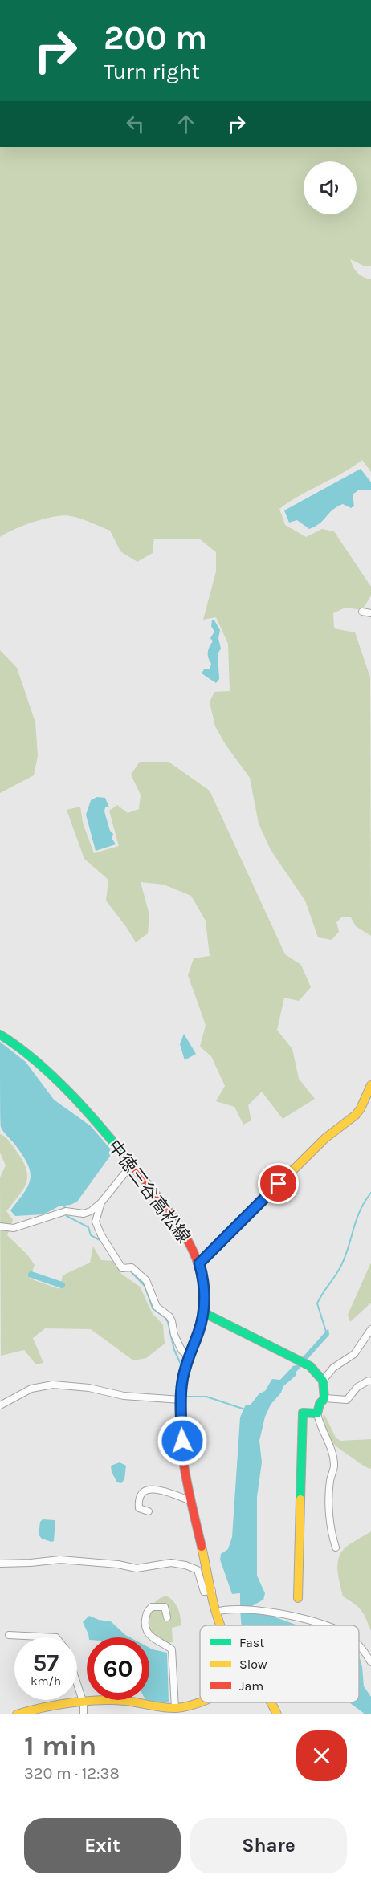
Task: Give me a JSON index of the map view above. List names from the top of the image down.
{
  "streets": {
    "street": ["中徳三谷高松線"]
  },
  "legend": ["Fast", "Slow", "Jam"],
  "page": {
    "turn": ["200 m", "Turn right"],
    "speed": "57 km/h",
    "limit": "60",
    "heading": ["1 min", "320 m · 12:38"],
    "buttons": ["Exit", "Share"]
  }
}
